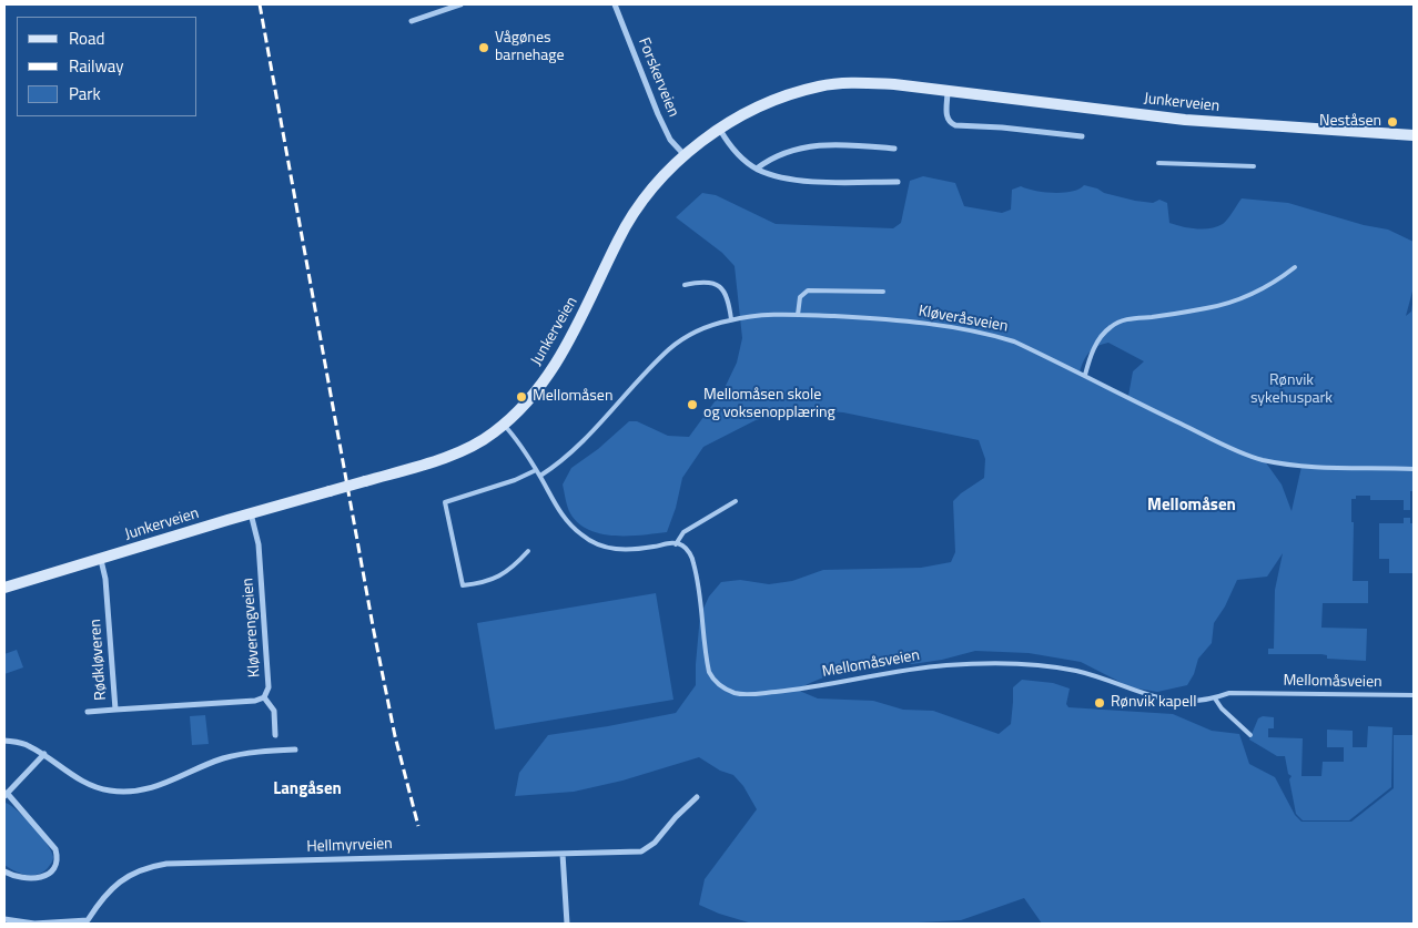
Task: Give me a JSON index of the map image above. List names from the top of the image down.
{
  "streets": {
    "street": [
      "Forskerveien",
      "Junkerveien",
      "Kløverengveien",
      "Rødkløveren",
      "Hellmyrveien"
    ],
    "lane": ["Kløveråsveien", "Mellomåsveien"]
  },
  "crossings": [
    ["Forskerveien", "Junkerveien"],
    ["Junkerveien", "Kløverengveien"],
    ["Junkerveien", "Rødkløveren"],
    ["Kløverengveien", "Rødkløveren"]
  ],
  "districts": ["Mellomåsen", "Langåsen"],
  "parks": ["Rønvik sykehuspark"],
  "places": [
    "Vågønes barnehage",
    "Neståsen",
    "Mellomåsen",
    "Mellomåsen skole og voksenopplæring",
    "Rønvik kapell"
  ],
  "legend": ["Road", "Railway", "Park"]
}
